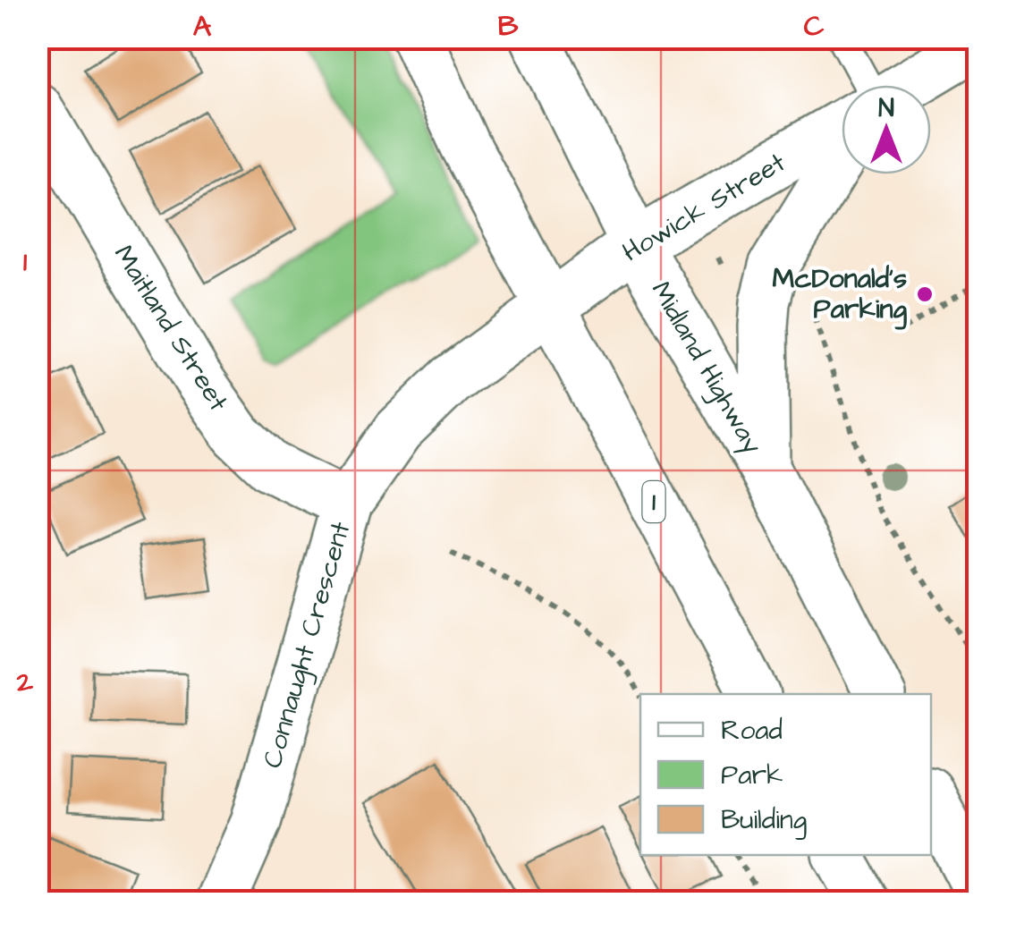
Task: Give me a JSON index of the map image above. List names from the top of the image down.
{
  "streets": {
    "main road": [
      "Howick Street",
      "Maitland Street",
      "Midland Highway",
      "1",
      "Connaught Crescent"
    ]
  },
  "crossings": [
    ["Howick Street", "Midland Highway"],
    ["Howick Street", "1"],
    ["Howick Street", "Connaught Crescent"],
    ["Maitland Street", "Connaught Crescent"],
    ["1", "Connaught Crescent"]
  ],
  "places": ["McDonald's Parking"],
  "legend": ["Road", "Park", "Building"],
  "north": "top",
  "grid": {
    "columns": ["A", "B", "C"],
    "rows": ["1", "2"]
  }
}
